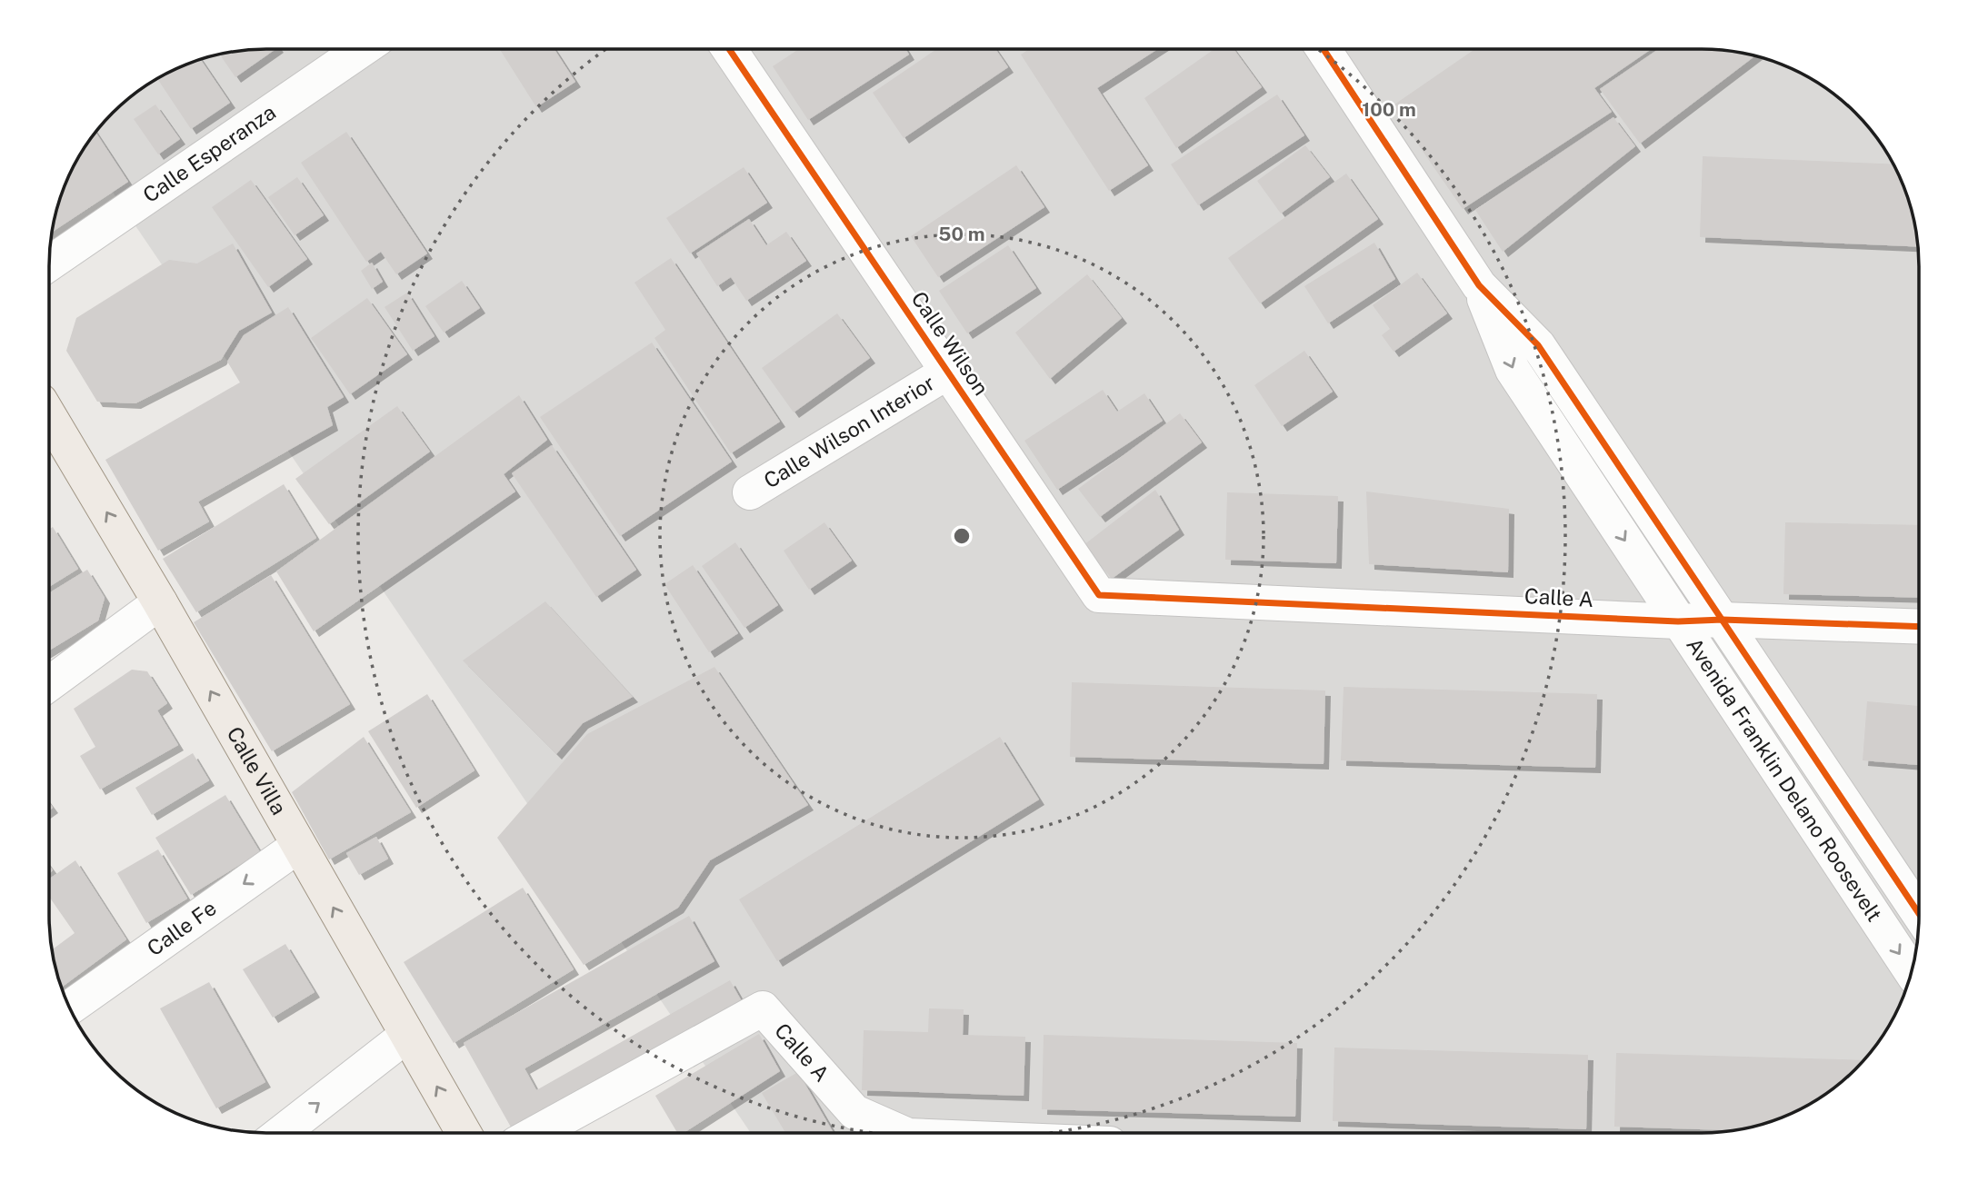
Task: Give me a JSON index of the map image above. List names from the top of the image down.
{
  "streets": {
    "main road": ["Calle Villa"],
    "street": [
      "Calle Esperanza",
      "Calle Wilson",
      "Calle Wilson Interior",
      "Calle A",
      "Avenida Franklin Delano Roosevelt",
      "Calle Fe"
    ]
  },
  "crossings": [
    ["Calle Wilson", "Calle Wilson Interior"],
    ["Calle Wilson", "Calle A"],
    ["Calle A", "Avenida Franklin Delano Roosevelt"],
    ["Calle Villa", "Calle Fe"]
  ],
  "one_way": ["Calle Villa"],
  "rings": ["100 m", "50 m"]
}
